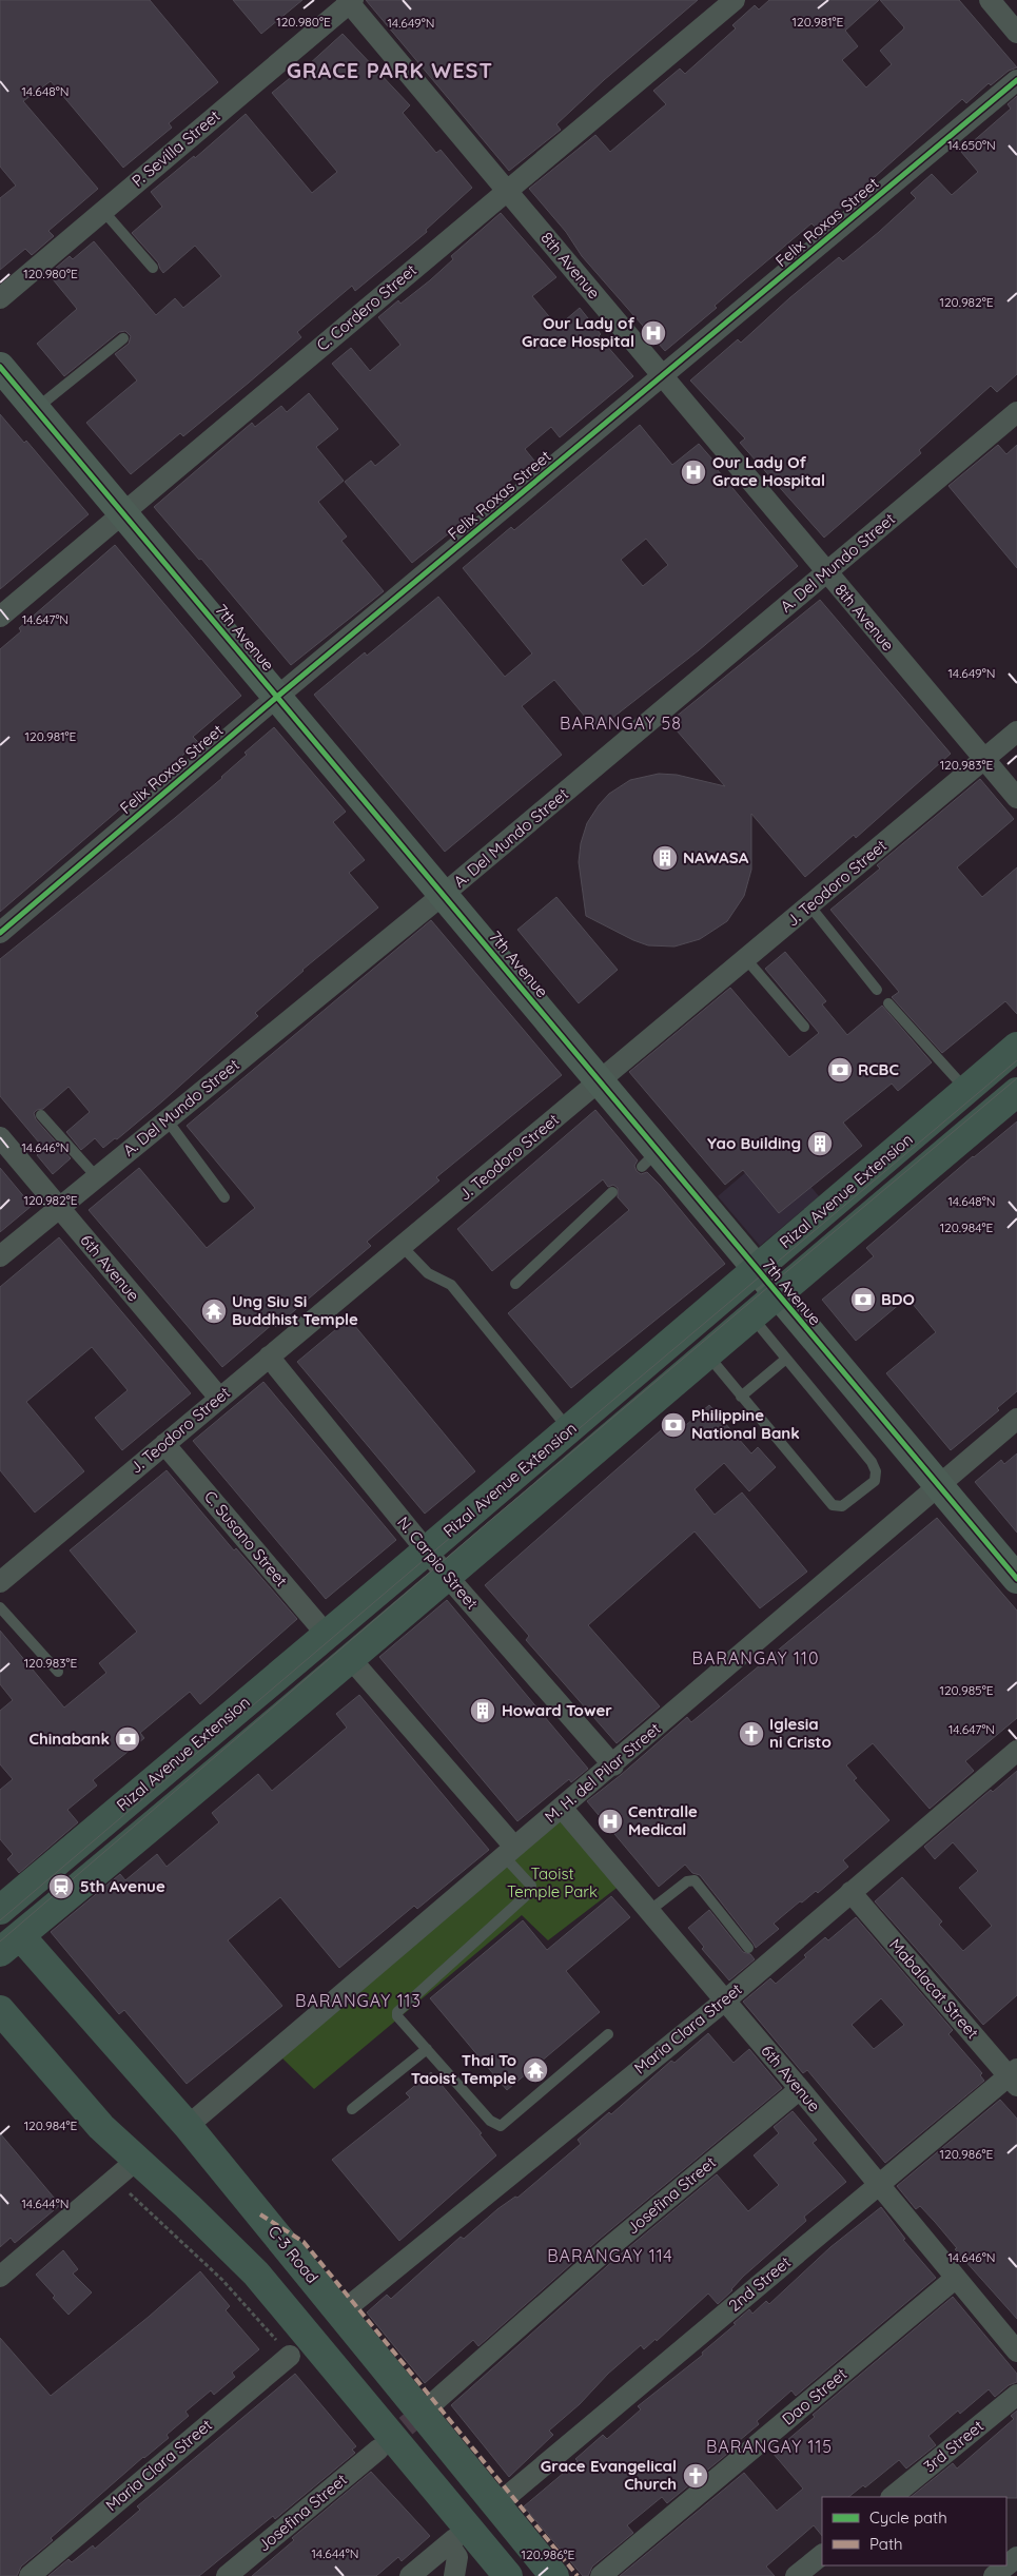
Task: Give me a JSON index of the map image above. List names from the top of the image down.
{
  "streets": {
    "main road": ["Rizal Avenue Extension", "C-3 Road"],
    "street": [
      "P. Sevilla Street",
      "Felix Roxas Street",
      "8th Avenue",
      "C. Cordero Street",
      "A. Del Mundo Street",
      "7th Avenue",
      "J. Teodoro Street",
      "6th Avenue",
      "C. Susano Street",
      "N. Carpio Street",
      "M. H. del Pilar Street",
      "Mabalacat Street",
      "Maria Clara Street",
      "Josefina Street",
      "2nd Street",
      "Dao Street",
      "3rd Street"
    ]
  },
  "crossings": [
    ["P. Sevilla Street", "8th Avenue"],
    ["Felix Roxas Street", "8th Avenue"],
    ["Felix Roxas Street", "7th Avenue"],
    ["8th Avenue", "C. Cordero Street"],
    ["8th Avenue", "A. Del Mundo Street"],
    ["8th Avenue", "J. Teodoro Street"],
    ["C. Cordero Street", "7th Avenue"],
    ["A. Del Mundo Street", "7th Avenue"],
    ["A. Del Mundo Street", "6th Avenue"],
    ["7th Avenue", "J. Teodoro Street"],
    ["7th Avenue", "Rizal Avenue Extension"],
    ["7th Avenue", "M. H. del Pilar Street"],
    ["J. Teodoro Street", "6th Avenue"],
    ["J. Teodoro Street", "C. Susano Street"],
    ["J. Teodoro Street", "N. Carpio Street"],
    ["Rizal Avenue Extension", "C. Susano Street"],
    ["Rizal Avenue Extension", "N. Carpio Street"],
    ["Rizal Avenue Extension", "C-3 Road"],
    ["6th Avenue", "M. H. del Pilar Street"],
    ["6th Avenue", "Maria Clara Street"],
    ["6th Avenue", "Josefina Street"],
    ["6th Avenue", "2nd Street"],
    ["6th Avenue", "Dao Street"],
    ["N. Carpio Street", "M. H. del Pilar Street"],
    ["M. H. del Pilar Street", "C-3 Road"],
    ["Mabalacat Street", "Maria Clara Street"],
    ["Mabalacat Street", "2nd Street"]
  ],
  "districts": [
    "GRACE PARK WEST",
    "BARANGAY 58",
    "BARANGAY 110",
    "BARANGAY 113",
    "BARANGAY 114",
    "BARANGAY 115"
  ],
  "parks": ["Taoist Temple Park"],
  "places": {
    "hospital": ["Our Lady of Grace Hospital", "Our Lady Of Grace Hospital", "Centralle Medical"],
    "building": ["NAWASA", "Yao Building", "Howard Tower"],
    "bank": [
      "RCBC",
      "BDO",
      "Philippine National Bank",
      "Chinabank"
    ],
    "temple": ["Ung Siu Si Buddhist Temple", "Thai To Taoist Temple"],
    "church": ["Iglesia ni Cristo", "Grace Evangelical Church"],
    "station": ["5th Avenue"]
  },
  "legend": ["Cycle path", "Path"],
  "coordinates": [
    "120.981°E",
    "120.980°E",
    "14.649°N",
    "14.648°N",
    "14.650°N",
    "120.982°E",
    "14.647°N",
    "120.983°E",
    "14.646°N",
    "120.984°E",
    "120.985°E",
    "120.986°E",
    "14.644°N"
  ]
}
